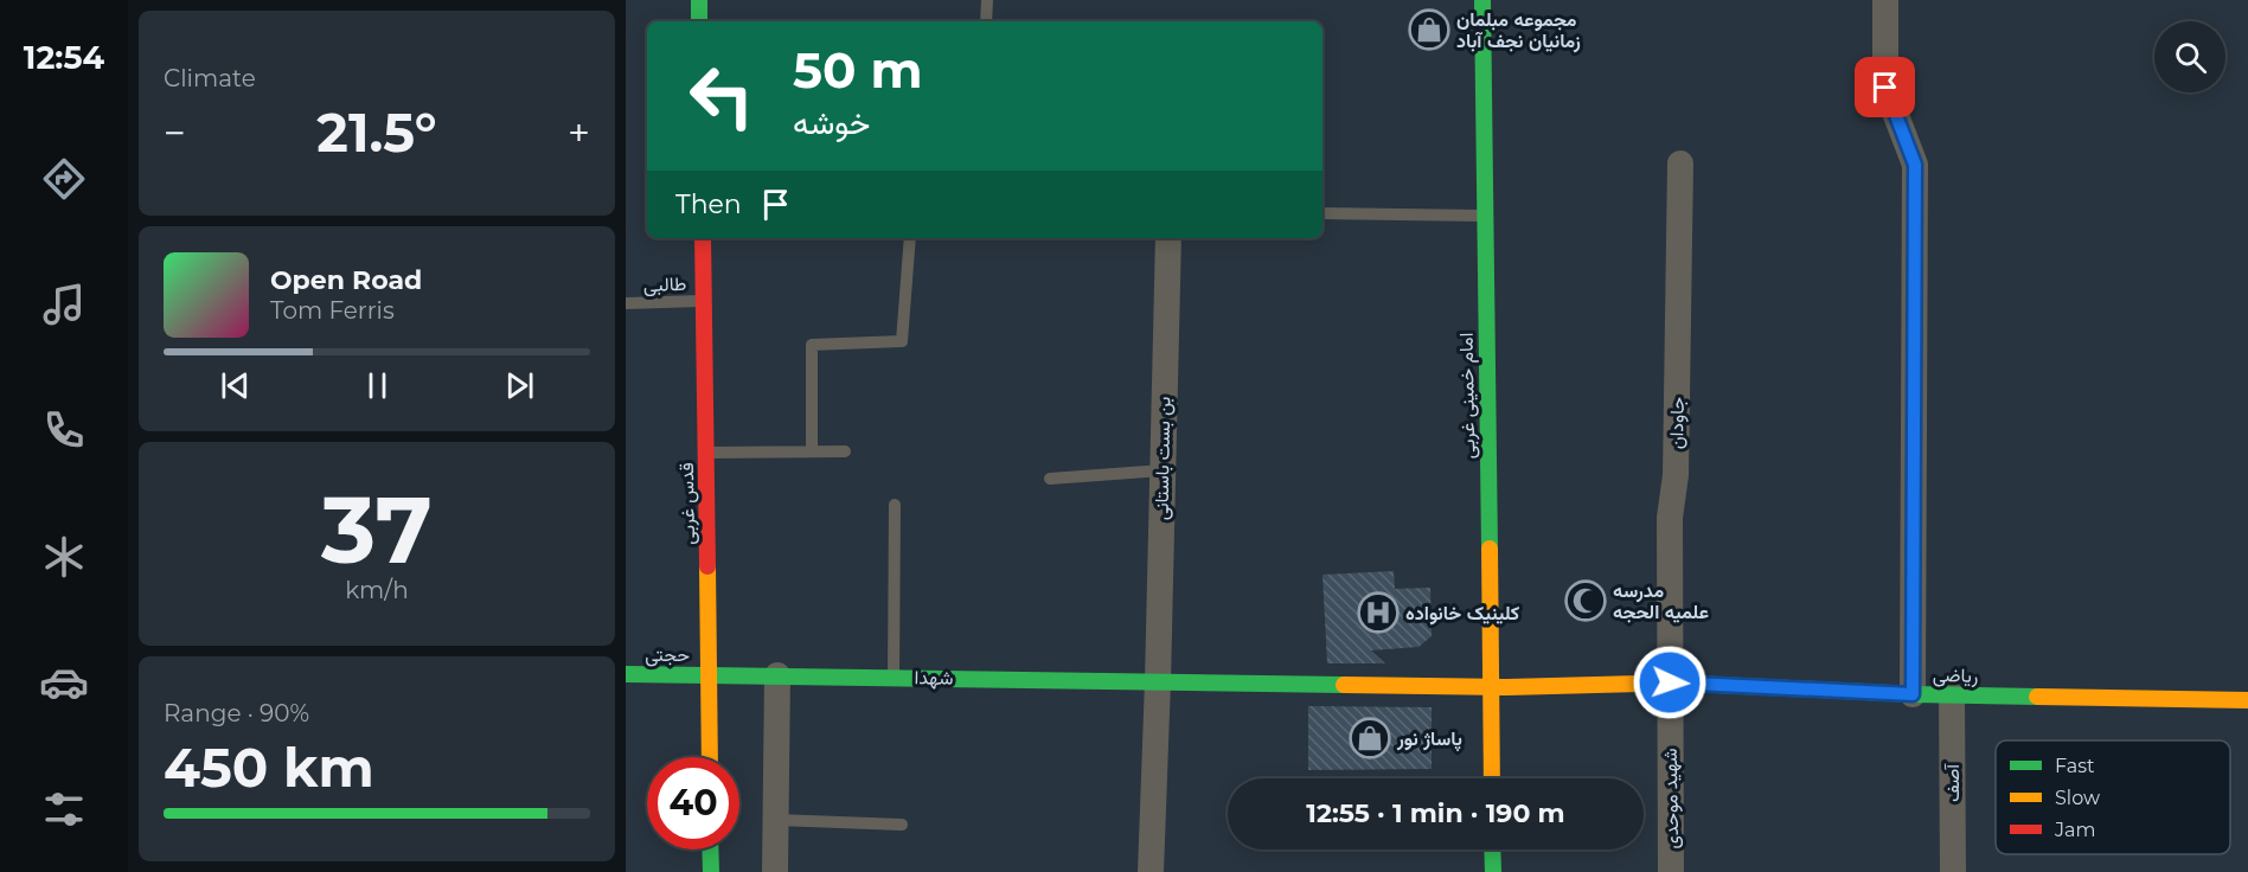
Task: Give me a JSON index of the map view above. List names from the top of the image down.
{
  "streets": {
    "street": [
      "امام خمینی غربی",
      "جاودان",
      "بن بست باستانی",
      "قدس غربی",
      "حجتی",
      "ریاضی",
      "شهدا",
      "آصف",
      "شهید موحدی"
    ],
    "lane": ["طالبی"]
  },
  "crossings": [
    ["طالبی", "قدس غربی"],
    ["امام خمینی غربی", "ریاضی"],
    ["امام خمینی غربی", "شهدا"],
    ["جاودان", "ریاضی"],
    ["جاودان", "شهید موحدی"],
    ["بن بست باستانی", "شهدا"],
    ["قدس غربی", "حجتی"],
    ["قدس غربی", "شهدا"],
    ["حجتی", "شهدا"],
    ["ریاضی", "شهدا"],
    ["ریاضی", "آصف"],
    ["ریاضی", "شهید موحدی"]
  ],
  "places": {
    "shop": ["مجموعه مبلمان زمانیان نجف آباد", "پاساژ نور"],
    "mosque": ["مدرسه علمیه الحجه"],
    "hospital": ["کلینیک خانواده"]
  },
  "legend": ["Fast", "Slow", "Jam"],
  "page": {
    "tabs": "12:54",
    "tile": [
      "Climate",
      ["37", "km/h"],
      ["Range · 90%", "450 km"]
    ],
    "turn": ["50 m", "خوشه"],
    "heat": ["−", "21.5°", "+"],
    "then": "Then",
    "song": ["Open Road", "Tom Ferris"],
    "limit": "40",
    "trip": "12:55 · 1 min · 190 m"
  }
}
